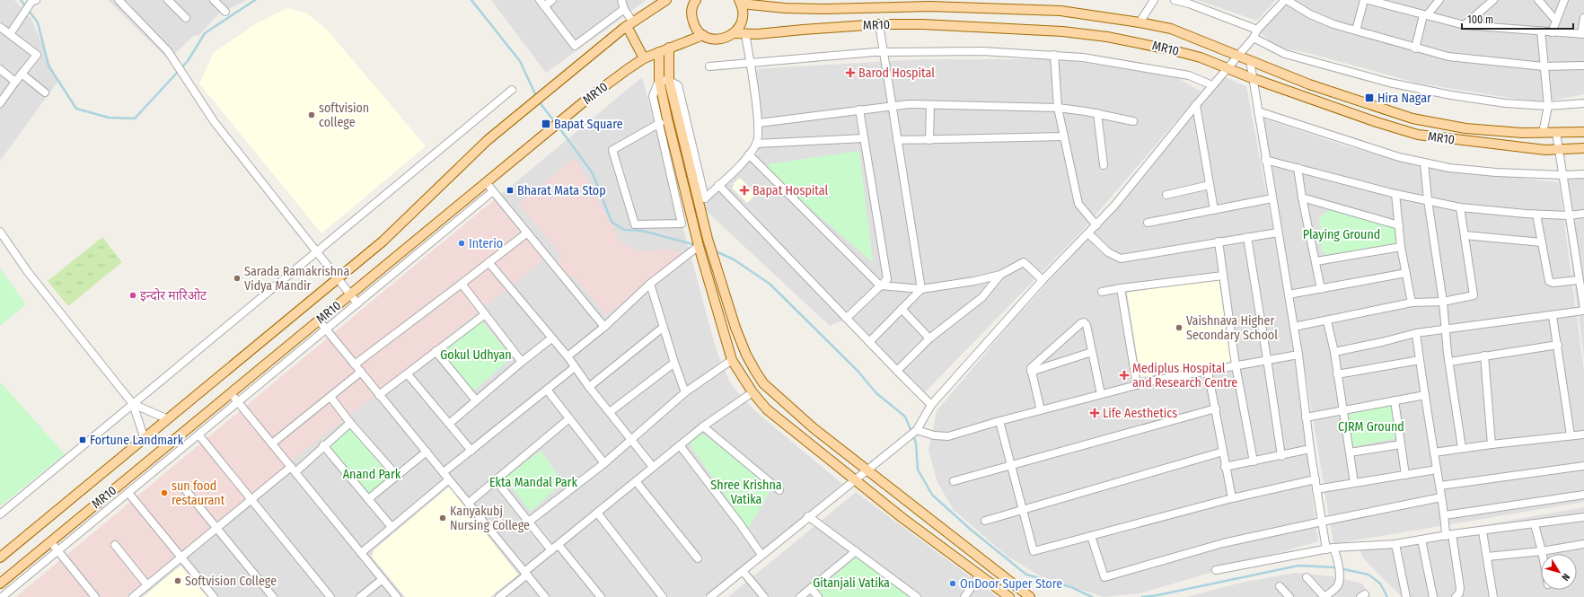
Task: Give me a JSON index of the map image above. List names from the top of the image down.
{
  "streets": {
    "main road": ["MR10"]
  },
  "parks": [
    "Playing Ground",
    "Gokul Udhyan",
    "CJRM Ground",
    "Anand Park",
    "Ekta Mandal Park",
    "Shree Krishna Vatika",
    "Gitanjali Vatika"
  ],
  "places": {
    "health": [
      "Barod Hospital",
      "Bapat Hospital",
      "Mediplus Hospital and Research Centre",
      "Life Aesthetics"
    ],
    "transit": [
      "Hira Nagar",
      "Bapat Square",
      "Bharat Mata Stop",
      "Fortune Landmark"
    ],
    "other": [
      "softvision college",
      "Interio",
      "Sarada Ramakrishna Vidya Mandir",
      "इन्दोर मारिओट",
      "Vaishnava Higher Secondary School",
      "sun food restaurant",
      "Kanyakubj Nursing College",
      "Softvision College",
      "OnDoor Super Store"
    ]
  },
  "scale_bar": "100 m",
  "north": "bottom right"
}
